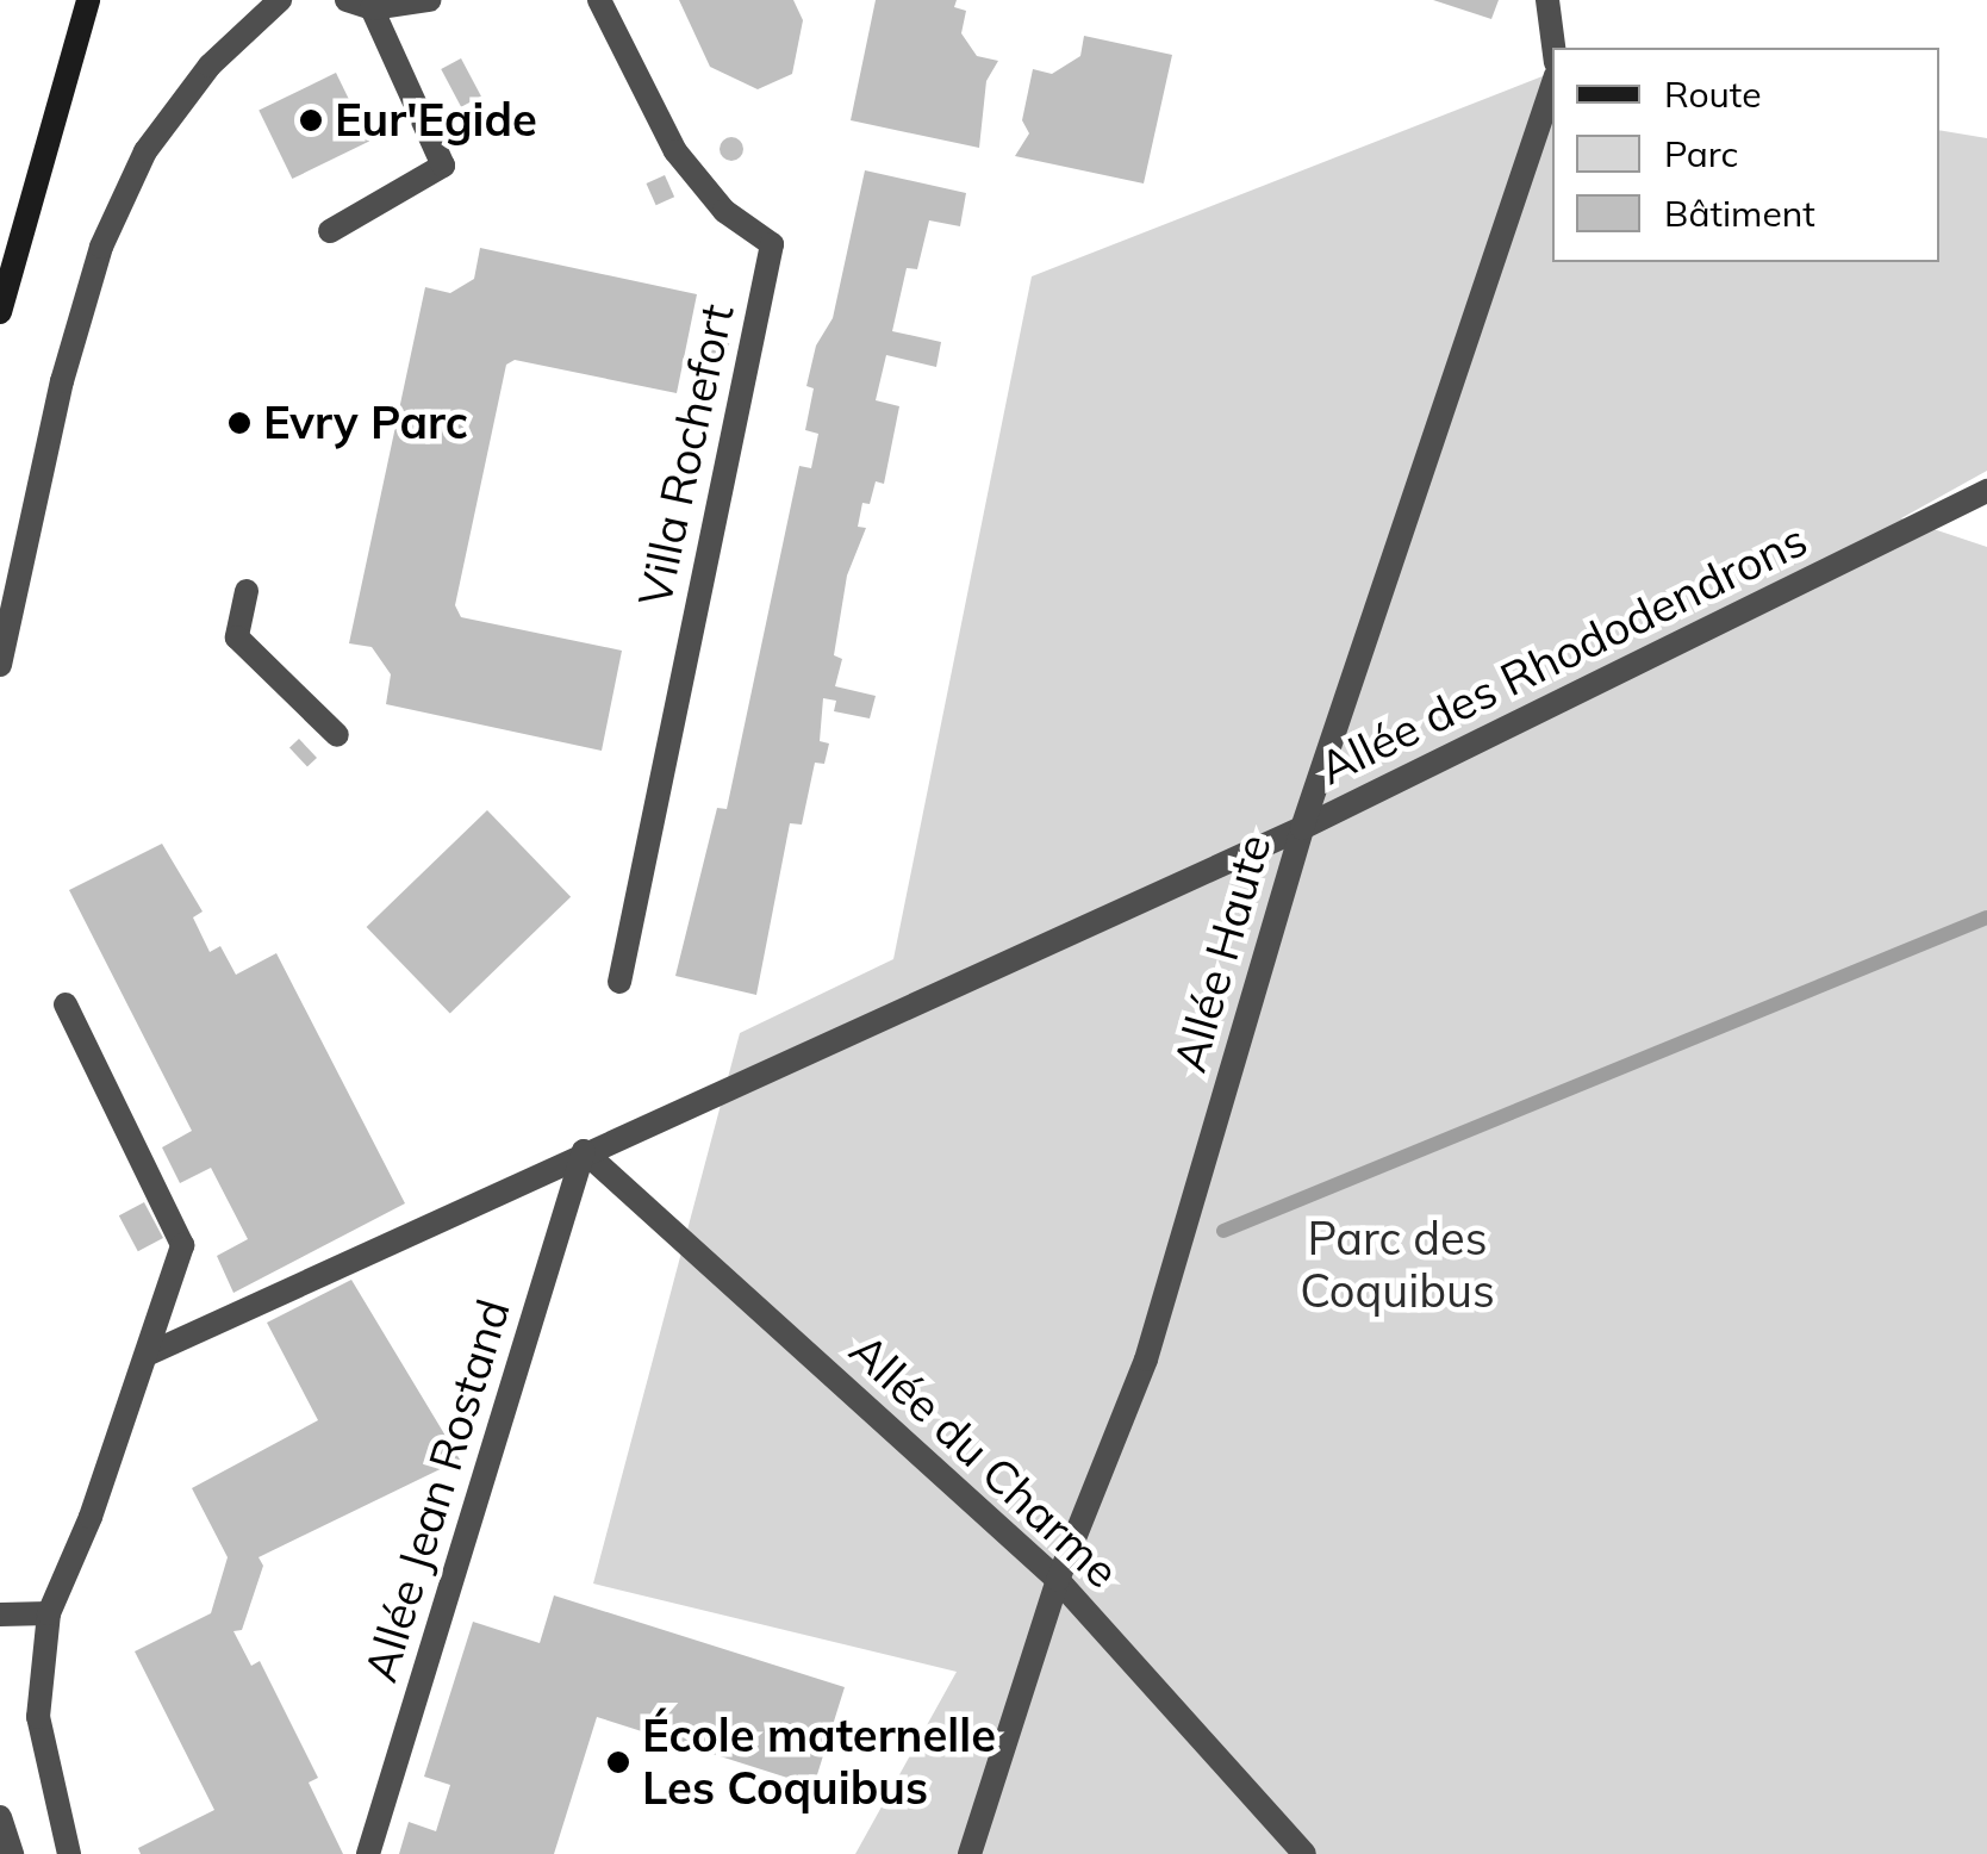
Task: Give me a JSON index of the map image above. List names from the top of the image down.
{
  "streets": {
    "street": [
      "Villa Rochefort",
      "Allée des Rhododendrons",
      "Allée Haute",
      "Allée du Charme",
      "Allée Jean Rostand"
    ]
  },
  "crossings": [
    ["Allée des Rhododendrons", "Allée Haute"],
    ["Allée des Rhododendrons", "Allée du Charme"],
    ["Allée des Rhododendrons", "Allée Jean Rostand"],
    ["Allée Haute", "Allée du Charme"],
    ["Allée du Charme", "Allée Jean Rostand"]
  ],
  "parks": ["Parc des Coquibus"],
  "places": ["Eur'Egide", "Evry Parc", "École maternelle Les Coquibus"],
  "legend": ["Route", "Parc", "Bâtiment"]
}
